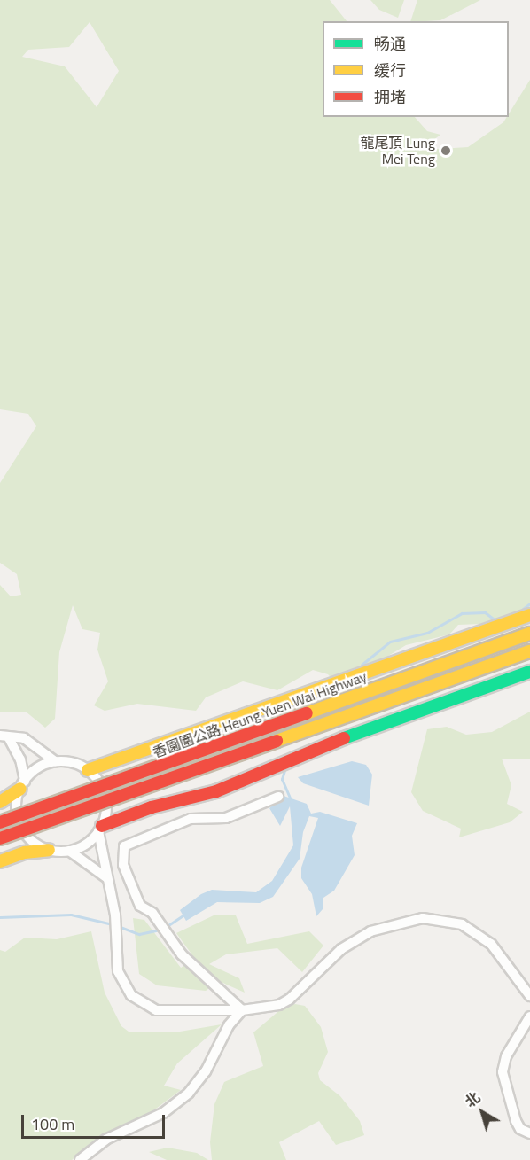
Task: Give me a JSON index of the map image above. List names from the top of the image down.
{
  "streets": {
    "highway": ["香園圍公路 Heung Yuen Wai Highway"]
  },
  "places": ["龍尾頂 Lung Mei Teng"],
  "legend": ["畅通", "缓行", "拥堵"],
  "scale_bar": "100 m",
  "north": "top left"
}
